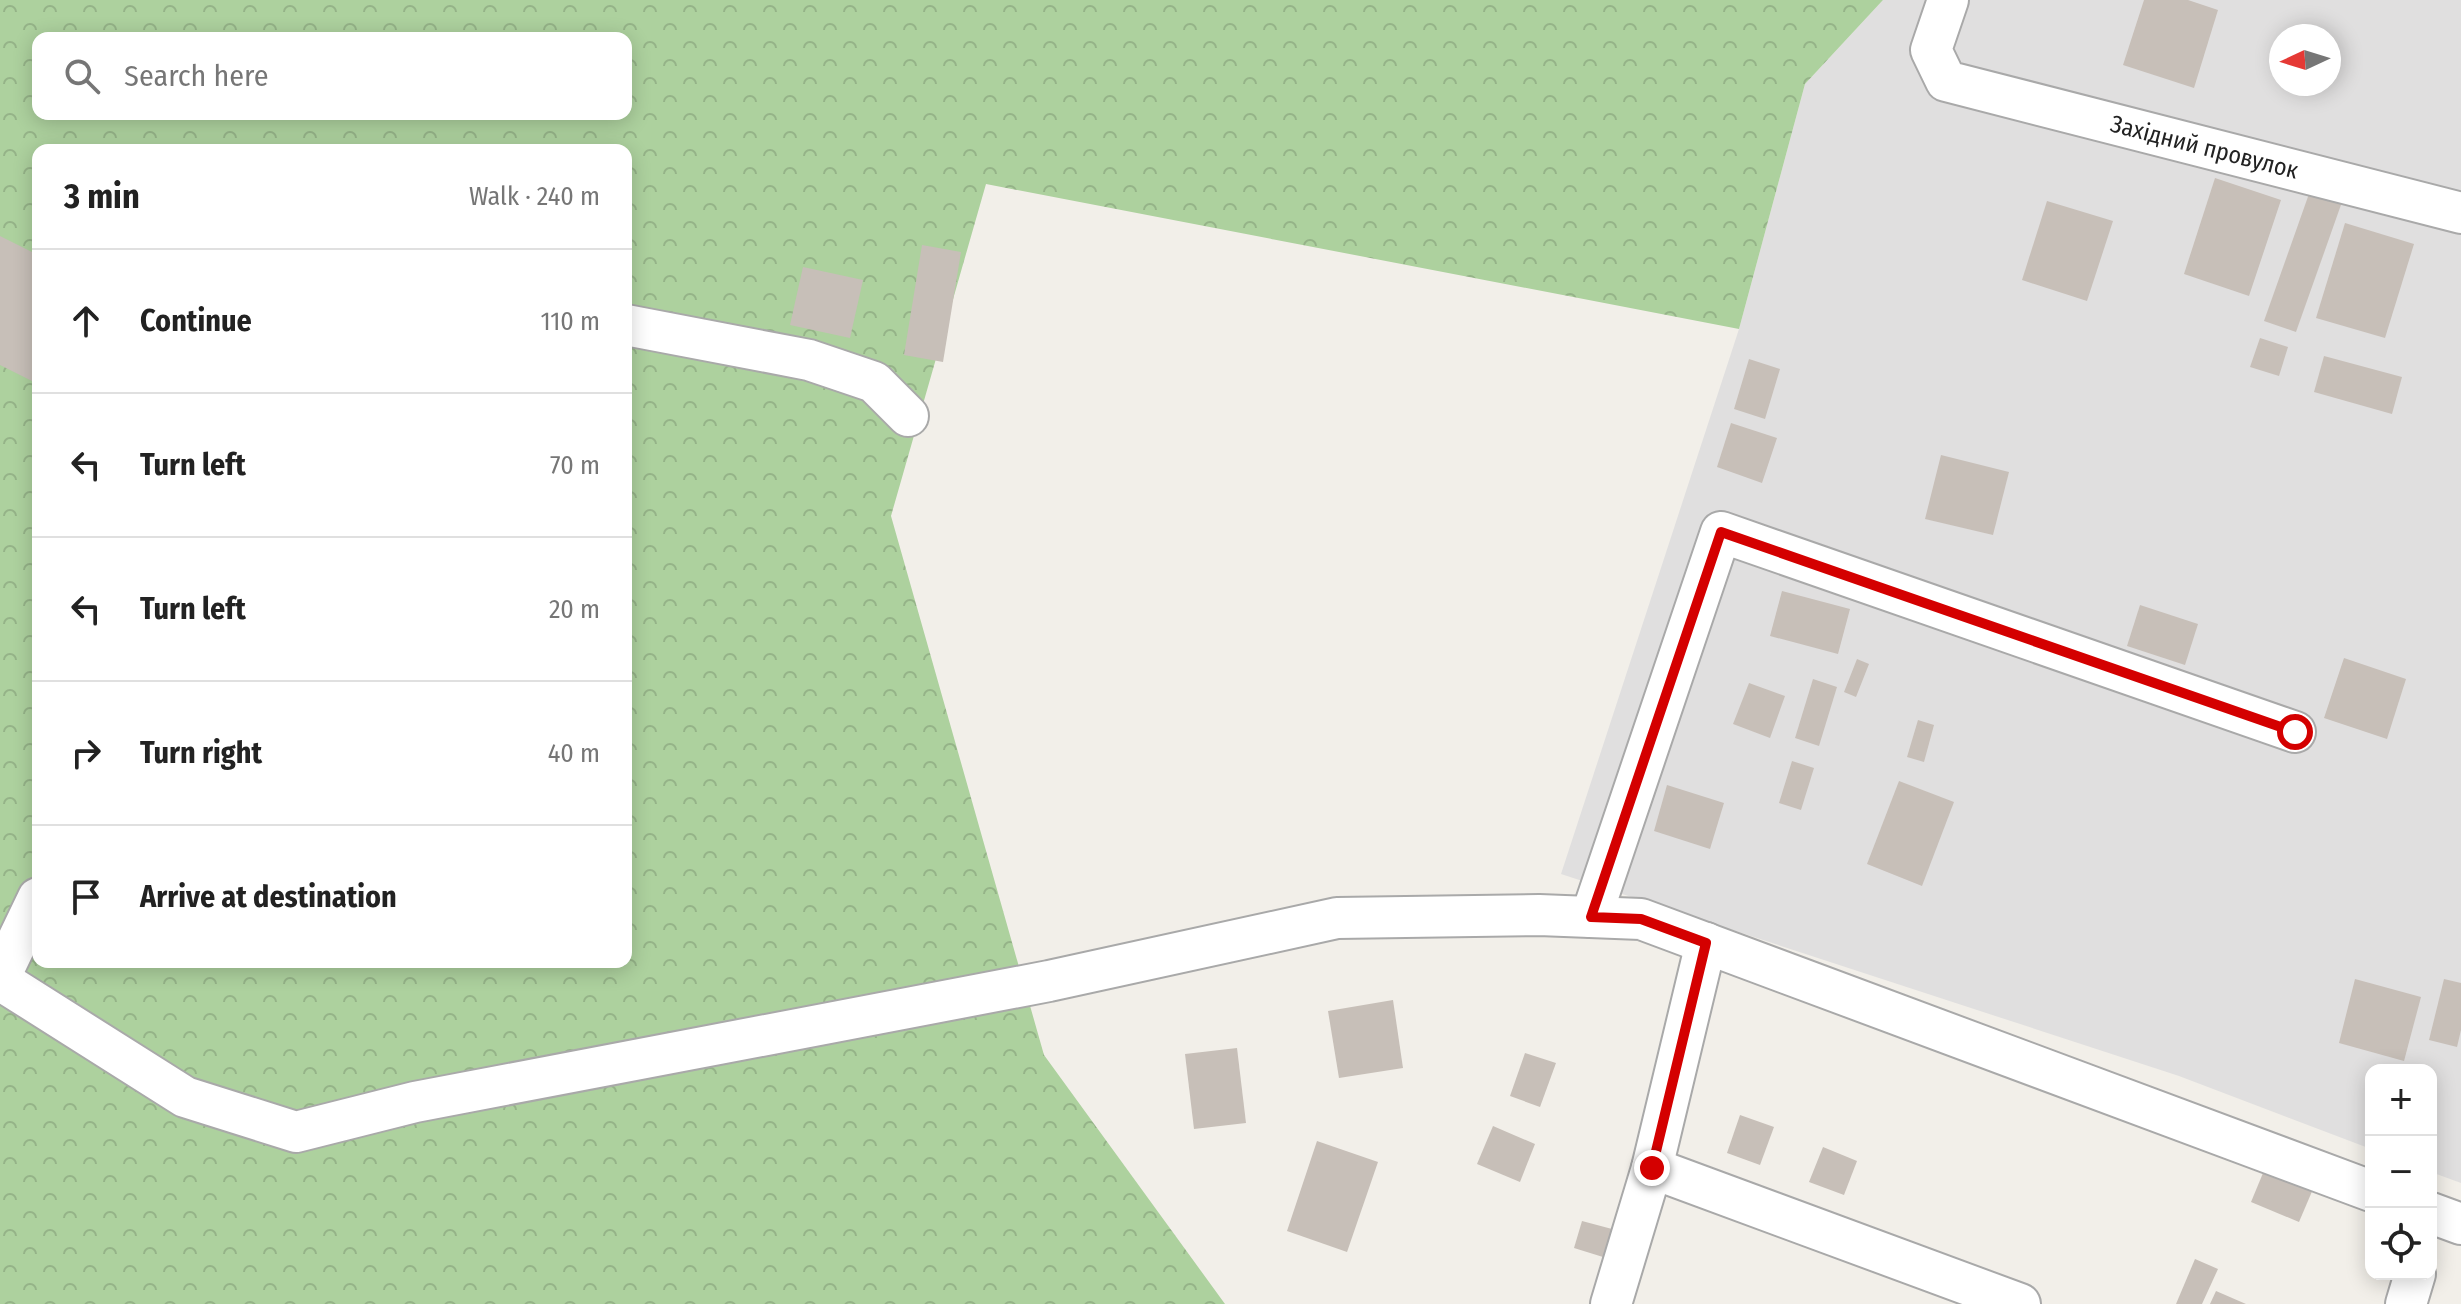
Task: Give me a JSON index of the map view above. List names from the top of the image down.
{
  "streets": {
    "street": ["Західний провулок"]
  },
  "north": "left",
  "page": {
    "search": "Search here",
    "heading": ["3 min", "Walk · 240 m"],
    "list": [
      ["Continue", "110 m"],
      ["Turn left", "70 m"],
      ["Turn left", "20 m"],
      ["Turn right", "40 m"],
      "Arrive at destination"
    ],
    "map_buttons": ["+", "−"]
  }
}
